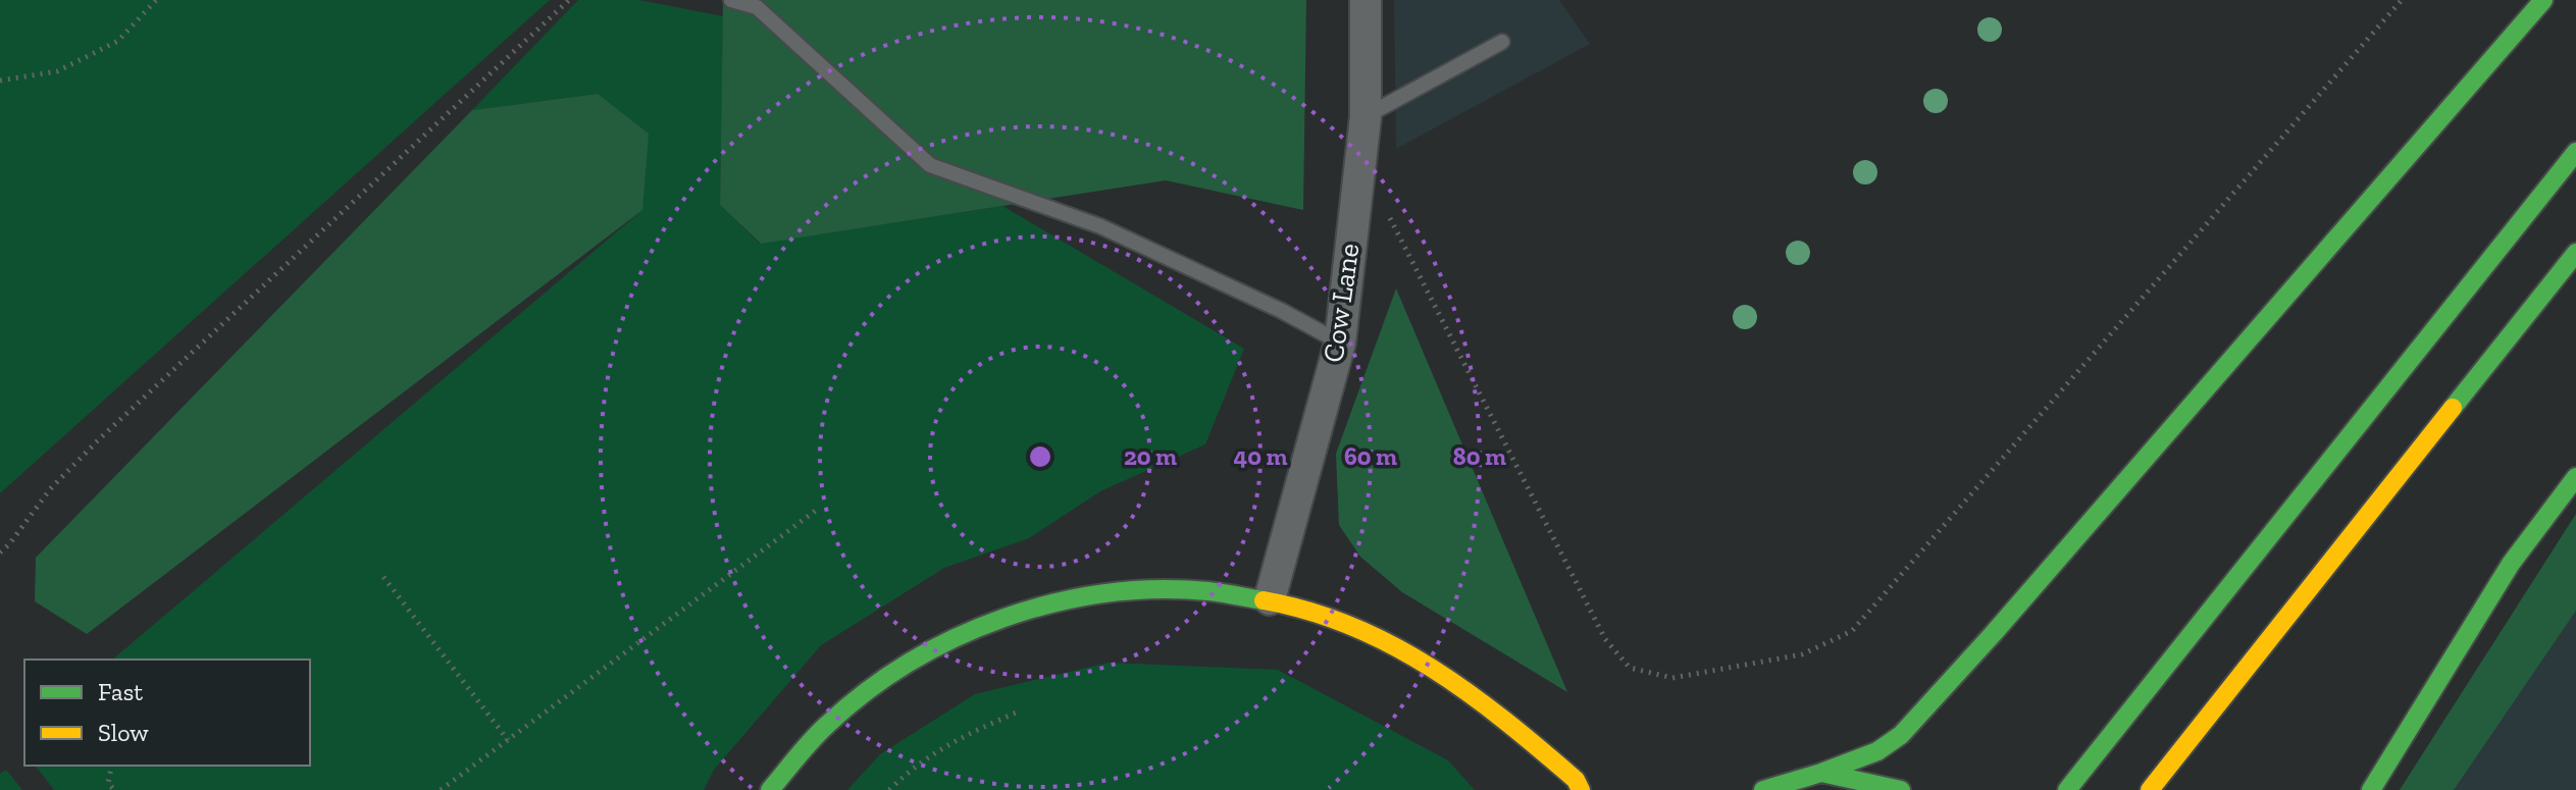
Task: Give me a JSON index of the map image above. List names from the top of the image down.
{
  "streets": {
    "street": ["Cow Lane"]
  },
  "legend": ["Fast", "Slow"],
  "rings": [
    "20 m",
    "40 m",
    "60 m",
    "80 m"
  ]
}
